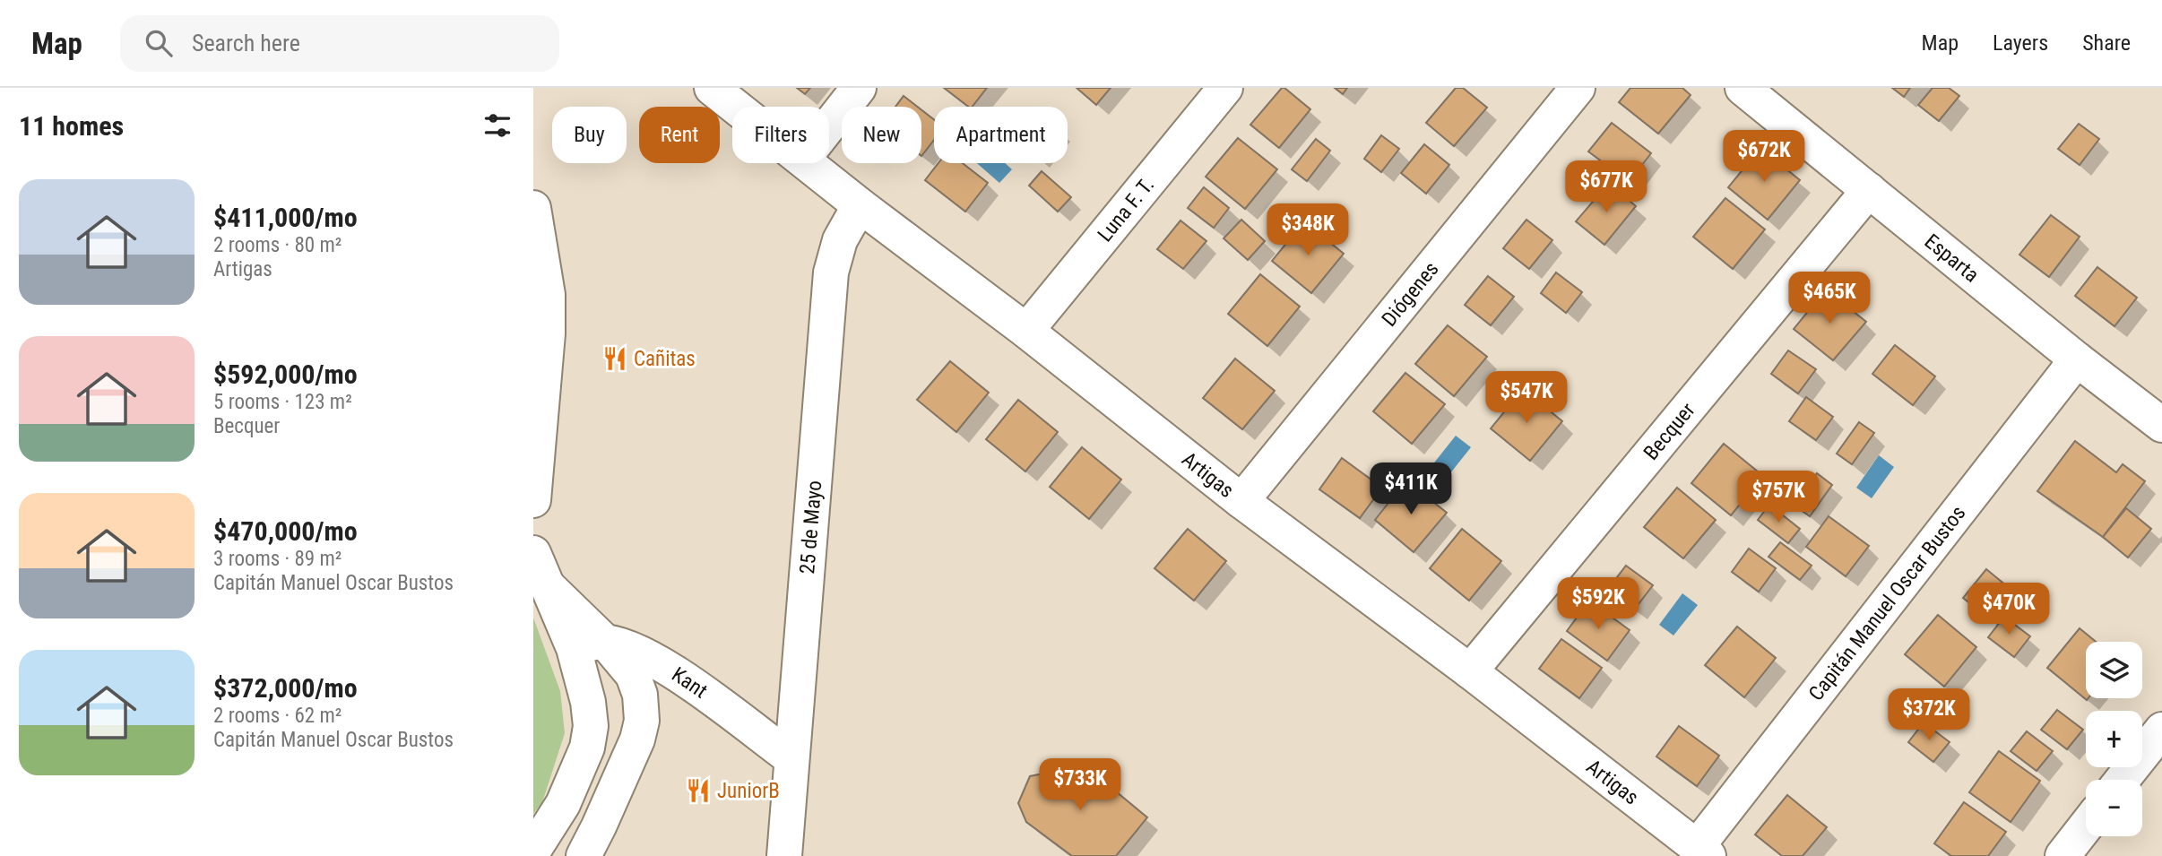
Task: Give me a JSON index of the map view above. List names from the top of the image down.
{
  "streets": {
    "street": [
      "Luna F. T.",
      "Esparta",
      "Diógenes",
      "Becquer",
      "Artigas",
      "25 de Mayo",
      "Capitán Manuel Oscar Bustos",
      "Kant"
    ]
  },
  "crossings": [
    ["Luna F. T.", "Artigas"],
    ["Esparta", "Becquer"],
    ["Esparta", "Capitán Manuel Oscar Bustos"],
    ["Diógenes", "Artigas"],
    ["Becquer", "Artigas"],
    ["Artigas", "25 de Mayo"],
    ["Artigas", "Capitán Manuel Oscar Bustos"],
    ["25 de Mayo", "Kant"]
  ],
  "places": {
    "restaurant": ["Cañitas", "JuniorB"]
  },
  "page": {
    "header": "Map",
    "search": "Search here",
    "nav": ["Map", "Layers", "Share"],
    "heading": "11 homes",
    "chip": [
      "Buy",
      "Rent",
      "Filters",
      "New",
      "Apartment"
    ],
    "price": [
      "$672K",
      "$677K",
      "$348K",
      "$465K",
      "$547K",
      "$411K",
      "$757K",
      "$592K",
      "$470K",
      "$372K",
      "$733K"
    ],
    "list": [
      {
        "name": "$411,000/mo",
        "note": "2 rooms · 80 m² · Artigas"
      },
      {
        "name": "$592,000/mo",
        "note": "5 rooms · 123 m² · Becquer"
      },
      {
        "name": "$470,000/mo",
        "note": "3 rooms · 89 m² · Capitán Manuel Oscar Bustos"
      },
      {
        "name": "$372,000/mo",
        "note": "2 rooms · 62 m² · Capitán Manuel Oscar Bustos"
      }
    ],
    "map_buttons": ["+", "−"]
  }
}
